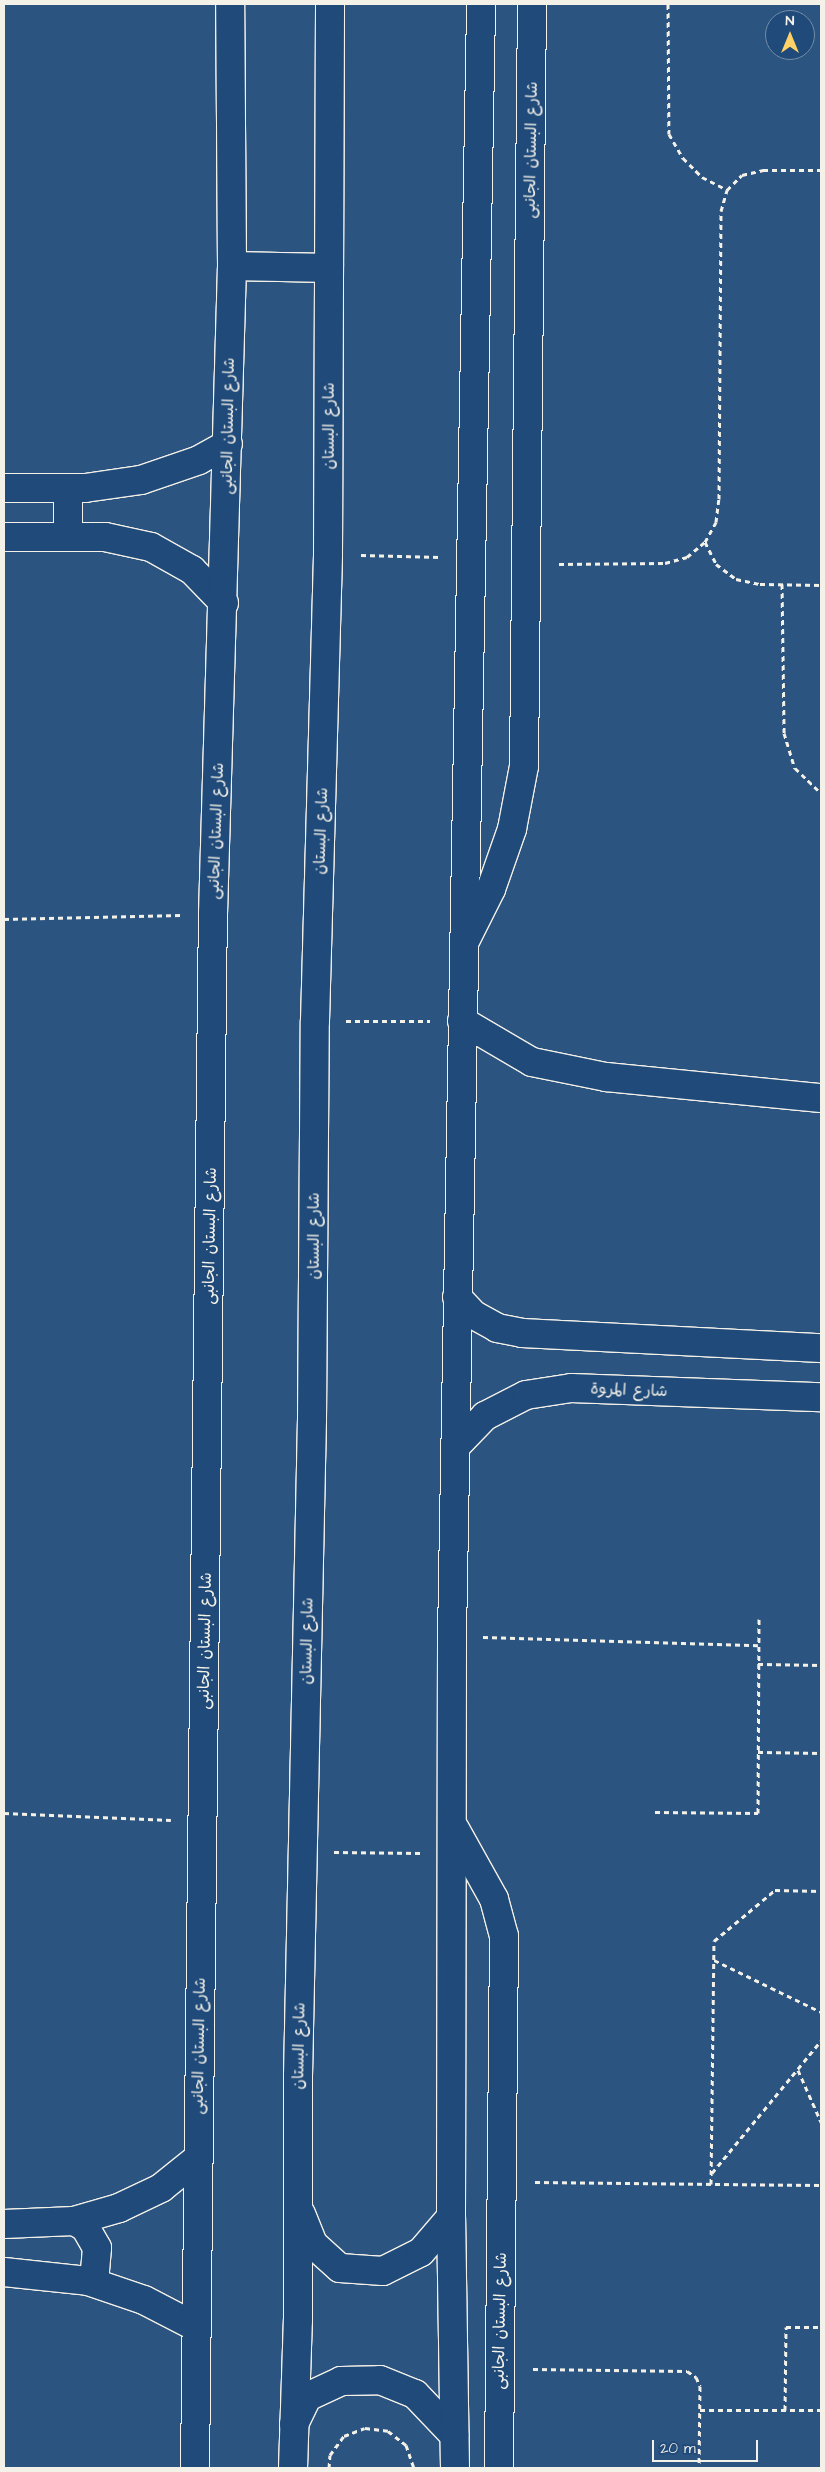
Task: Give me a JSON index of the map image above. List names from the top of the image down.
{
  "streets": {
    "street": ["شارع البستان الجانبى", "شارع البستان", "شارع المروة"]
  },
  "scale_bar": "20 m",
  "north": "top"
}
